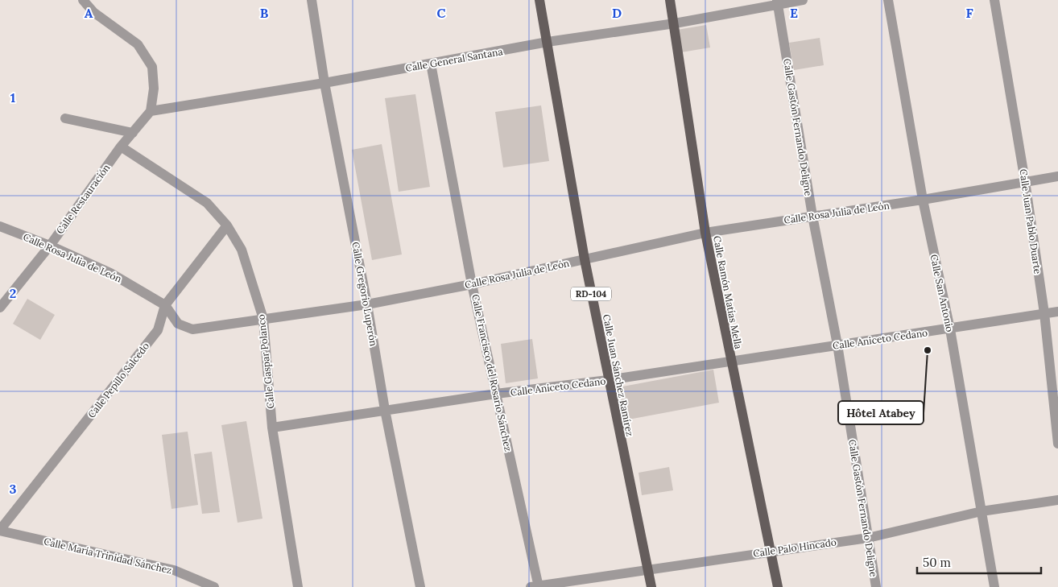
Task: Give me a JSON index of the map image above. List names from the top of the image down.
{
  "streets": {
    "main road": ["Calle Ramón Matías Mella", "RD-104", "Calle Juan Sánchez Ramírez"],
    "street": [
      "Calle General Santana",
      "Calle Gastón Fernando Deligne",
      "Calle Restauración",
      "Calle Rosa Julia de León",
      "Calle Juan Pablo Duarte",
      "Calle San Antonio",
      "Calle Gregorio Luperón",
      "Calle Aniceto Cedano",
      "Calle Gaspar Polanco",
      "Calle Francisco del Rosario Sánchez",
      "Calle Pepillo Salcedo",
      "Calle Palo Hincado",
      "Calle María Trinidad Sánchez"
    ]
  },
  "crossings": [
    ["Calle General Santana", "Calle Gastón Fernando Deligne"],
    ["Calle General Santana", "Calle Ramón Matías Mella"],
    ["Calle General Santana", "Calle Gregorio Luperón"],
    ["Calle General Santana", "Calle Francisco del Rosario Sánchez"],
    ["Calle General Santana", "Calle Juan Sánchez Ramírez"],
    ["Calle Gastón Fernando Deligne", "Calle Rosa Julia de León"],
    ["Calle Gastón Fernando Deligne", "Calle Aniceto Cedano"],
    ["Calle Gastón Fernando Deligne", "Calle Palo Hincado"],
    ["Calle Restauración", "Calle Rosa Julia de León"],
    ["Calle Restauración", "Calle Gaspar Polanco"],
    ["Calle Rosa Julia de León", "Calle Juan Pablo Duarte"],
    ["Calle Rosa Julia de León", "Calle Ramón Matías Mella"],
    ["Calle Rosa Julia de León", "Calle San Antonio"],
    ["Calle Rosa Julia de León", "Calle Gregorio Luperón"],
    ["Calle Rosa Julia de León", "Calle Gaspar Polanco"],
    ["Calle Rosa Julia de León", "Calle Francisco del Rosario Sánchez"],
    ["Calle Rosa Julia de León", "Calle Juan Sánchez Ramírez"],
    ["Calle Rosa Julia de León", "Calle Pepillo Salcedo"],
    ["Calle Juan Pablo Duarte", "Calle Aniceto Cedano"],
    ["Calle Ramón Matías Mella", "Calle Aniceto Cedano"],
    ["Calle Ramón Matías Mella", "Calle Palo Hincado"],
    ["Calle San Antonio", "Calle Aniceto Cedano"],
    ["Calle San Antonio", "Calle Palo Hincado"],
    ["Calle Gregorio Luperón", "Calle Aniceto Cedano"],
    ["Calle Aniceto Cedano", "Calle Gaspar Polanco"],
    ["Calle Aniceto Cedano", "Calle Francisco del Rosario Sánchez"],
    ["Calle Aniceto Cedano", "Calle Juan Sánchez Ramírez"],
    ["Calle Gaspar Polanco", "Calle Pepillo Salcedo"],
    ["Calle Francisco del Rosario Sánchez", "Calle Palo Hincado"],
    ["Calle Juan Sánchez Ramírez", "Calle Palo Hincado"],
    ["Calle Pepillo Salcedo", "Calle María Trinidad Sánchez"]
  ],
  "places": ["Hôtel Atabey"],
  "scale_bar": "50 m",
  "grid": {
    "columns": [
      "A",
      "B",
      "C",
      "D",
      "E",
      "F"
    ],
    "rows": ["1", "2", "3"]
  }
}
